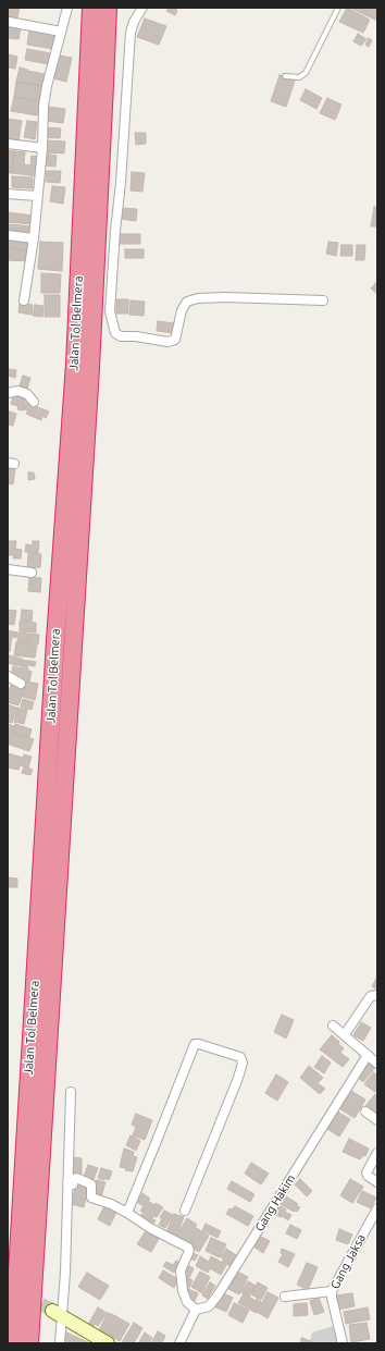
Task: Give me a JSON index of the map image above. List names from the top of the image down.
{
  "streets": {
    "highway": ["Jalan Tol Belmera"],
    "street": ["Gang Hakim", "Gang Jaksa"]
  }
}
